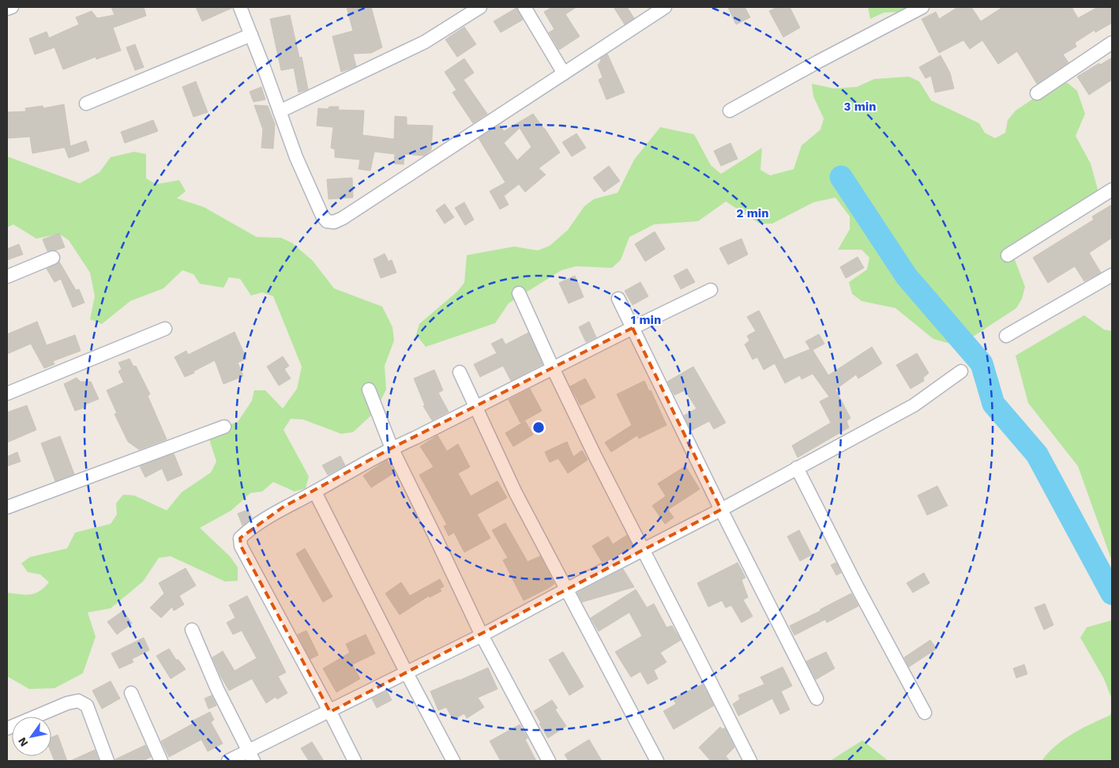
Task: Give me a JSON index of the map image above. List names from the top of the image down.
{
  "north": "bottom left",
  "rings": ["3 min", "2 min", "1 min"]
}
